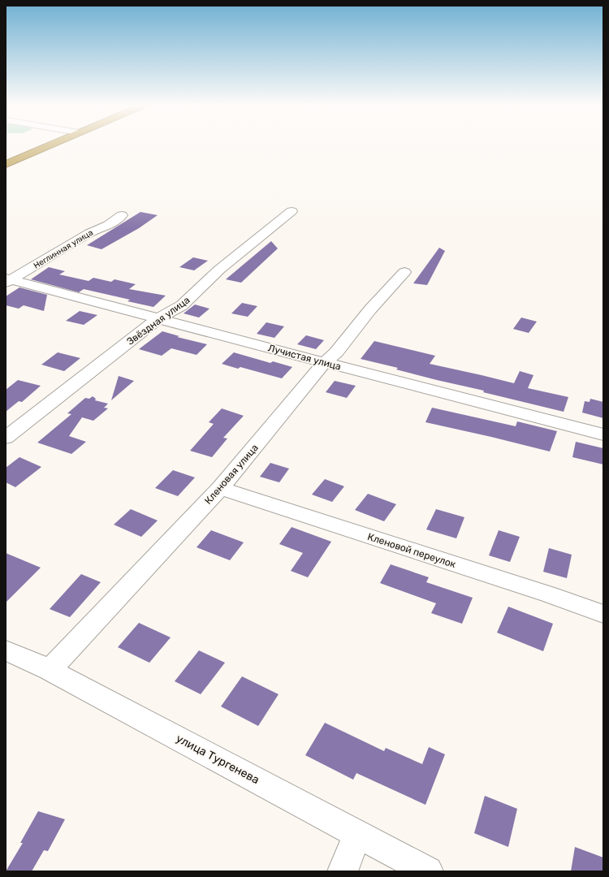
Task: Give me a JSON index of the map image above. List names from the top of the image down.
{
  "streets": {
    "street": [
      "Неглинная улица",
      "Звёздная улица",
      "Лучистая улица",
      "Кленовая улица",
      "Кленовой переулок",
      "улица Тургенева"
    ]
  },
  "crossings": [
    ["Неглинная улица", "Лучистая улица"],
    ["Звёздная улица", "Лучистая улица"],
    ["Лучистая улица", "Кленовая улица"],
    ["Кленовая улица", "Кленовой переулок"],
    ["Кленовая улица", "улица Тургенева"]
  ]
}
